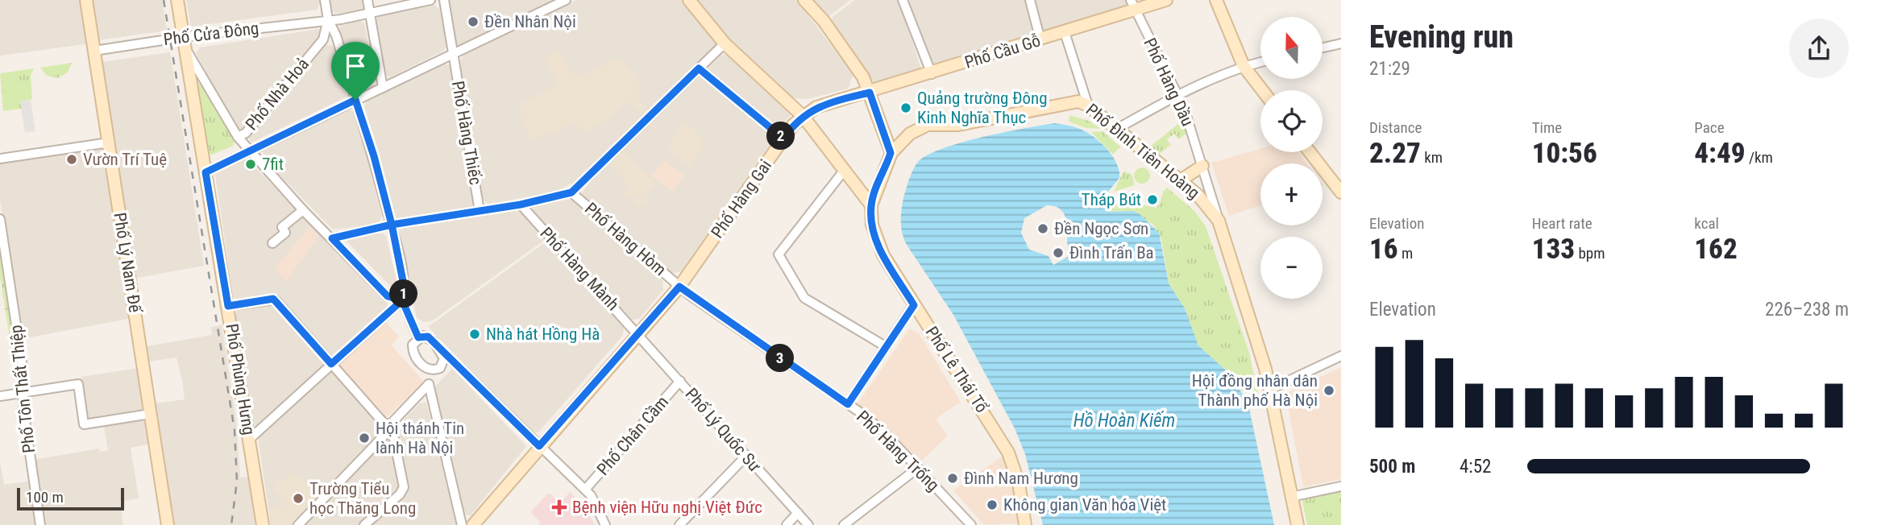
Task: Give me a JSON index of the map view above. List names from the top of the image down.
{
  "streets": {
    "street": [
      "Phố Cửa Đông",
      "Phố Cầu Gỗ",
      "Phố Hàng Dầu",
      "Phố Nhà Hoả",
      "Phố Hàng Thiếc",
      "Phố Đinh Tiên Hoàng",
      "Phố Hàng Gai",
      "Phố Hàng Hòm",
      "Phố Lý Nam Đế",
      "Phố Hàng Mành",
      "Phố Lê Thái Tổ",
      "Phố Phùng Hưng",
      "Phố Tôn Thất Thiệp",
      "Phố Lý Quốc Sư",
      "Phố Chân Cầm",
      "Phố Hàng Trống"
    ]
  },
  "crossings": [
    ["Phố Cửa Đông", "Phố Nhà Hoả"],
    ["Phố Cửa Đông", "Phố Lý Nam Đế"],
    ["Phố Cửa Đông", "Phố Phùng Hưng"],
    ["Phố Cầu Gỗ", "Phố Hàng Dầu"],
    ["Phố Cầu Gỗ", "Phố Hàng Gai"],
    ["Phố Hàng Dầu", "Phố Đinh Tiên Hoàng"],
    ["Phố Đinh Tiên Hoàng", "Phố Lê Thái Tổ"],
    ["Phố Hàng Gai", "Phố Hàng Hòm"],
    ["Phố Hàng Gai", "Phố Hàng Mành"],
    ["Phố Hàng Gai", "Phố Lý Quốc Sư"],
    ["Phố Hàng Gai", "Phố Hàng Trống"],
    ["Phố Hàng Hòm", "Phố Hàng Trống"],
    ["Phố Hàng Mành", "Phố Lý Quốc Sư"],
    ["Phố Lý Quốc Sư", "Phố Chân Cầm"]
  ],
  "water": ["Hồ Hoàn Kiếm"],
  "places": {
    "other": [
      "Đền Nhân Nội",
      "Quảng trường Đông Kinh Nghĩa Thục",
      "Vườn Trí Tuệ",
      "7fit",
      "Tháp Bút",
      "Đền Ngọc Sơn",
      "Đình Trấn Ba",
      "Nhà hát Hồng Hà",
      "Hội đồng nhân dân Thành phố Hà Nội",
      "Hội thánh Tin lành Hà Nội",
      "Đình Nam Hương",
      "Trường Tiểu học Thăng Long",
      "Không gian Văn hóa Việt"
    ],
    "health": ["Bệnh viện Hữu nghị Việt Đức"]
  },
  "scale_bar": "100 m",
  "north": "top",
  "page": {
    "heading": ["Evening run", "21:29"],
    "map_buttons": ["+", "−"],
    "stats": [
      ["Distance", "2.27 km"],
      ["Time", "10:56"],
      ["Pace", "4:49 /km"],
      ["Elevation", "16 m"],
      ["Heart rate", "133 bpm"],
      ["kcal", "162"]
    ],
    "pins": ["2", "1", "3"],
    "chart": ["Elevation", "226–238 m"],
    "list": [
      {
        "name": "500 m",
        "note": "4:52"
      }
    ],
    "scale": "100 m"
  }
}
